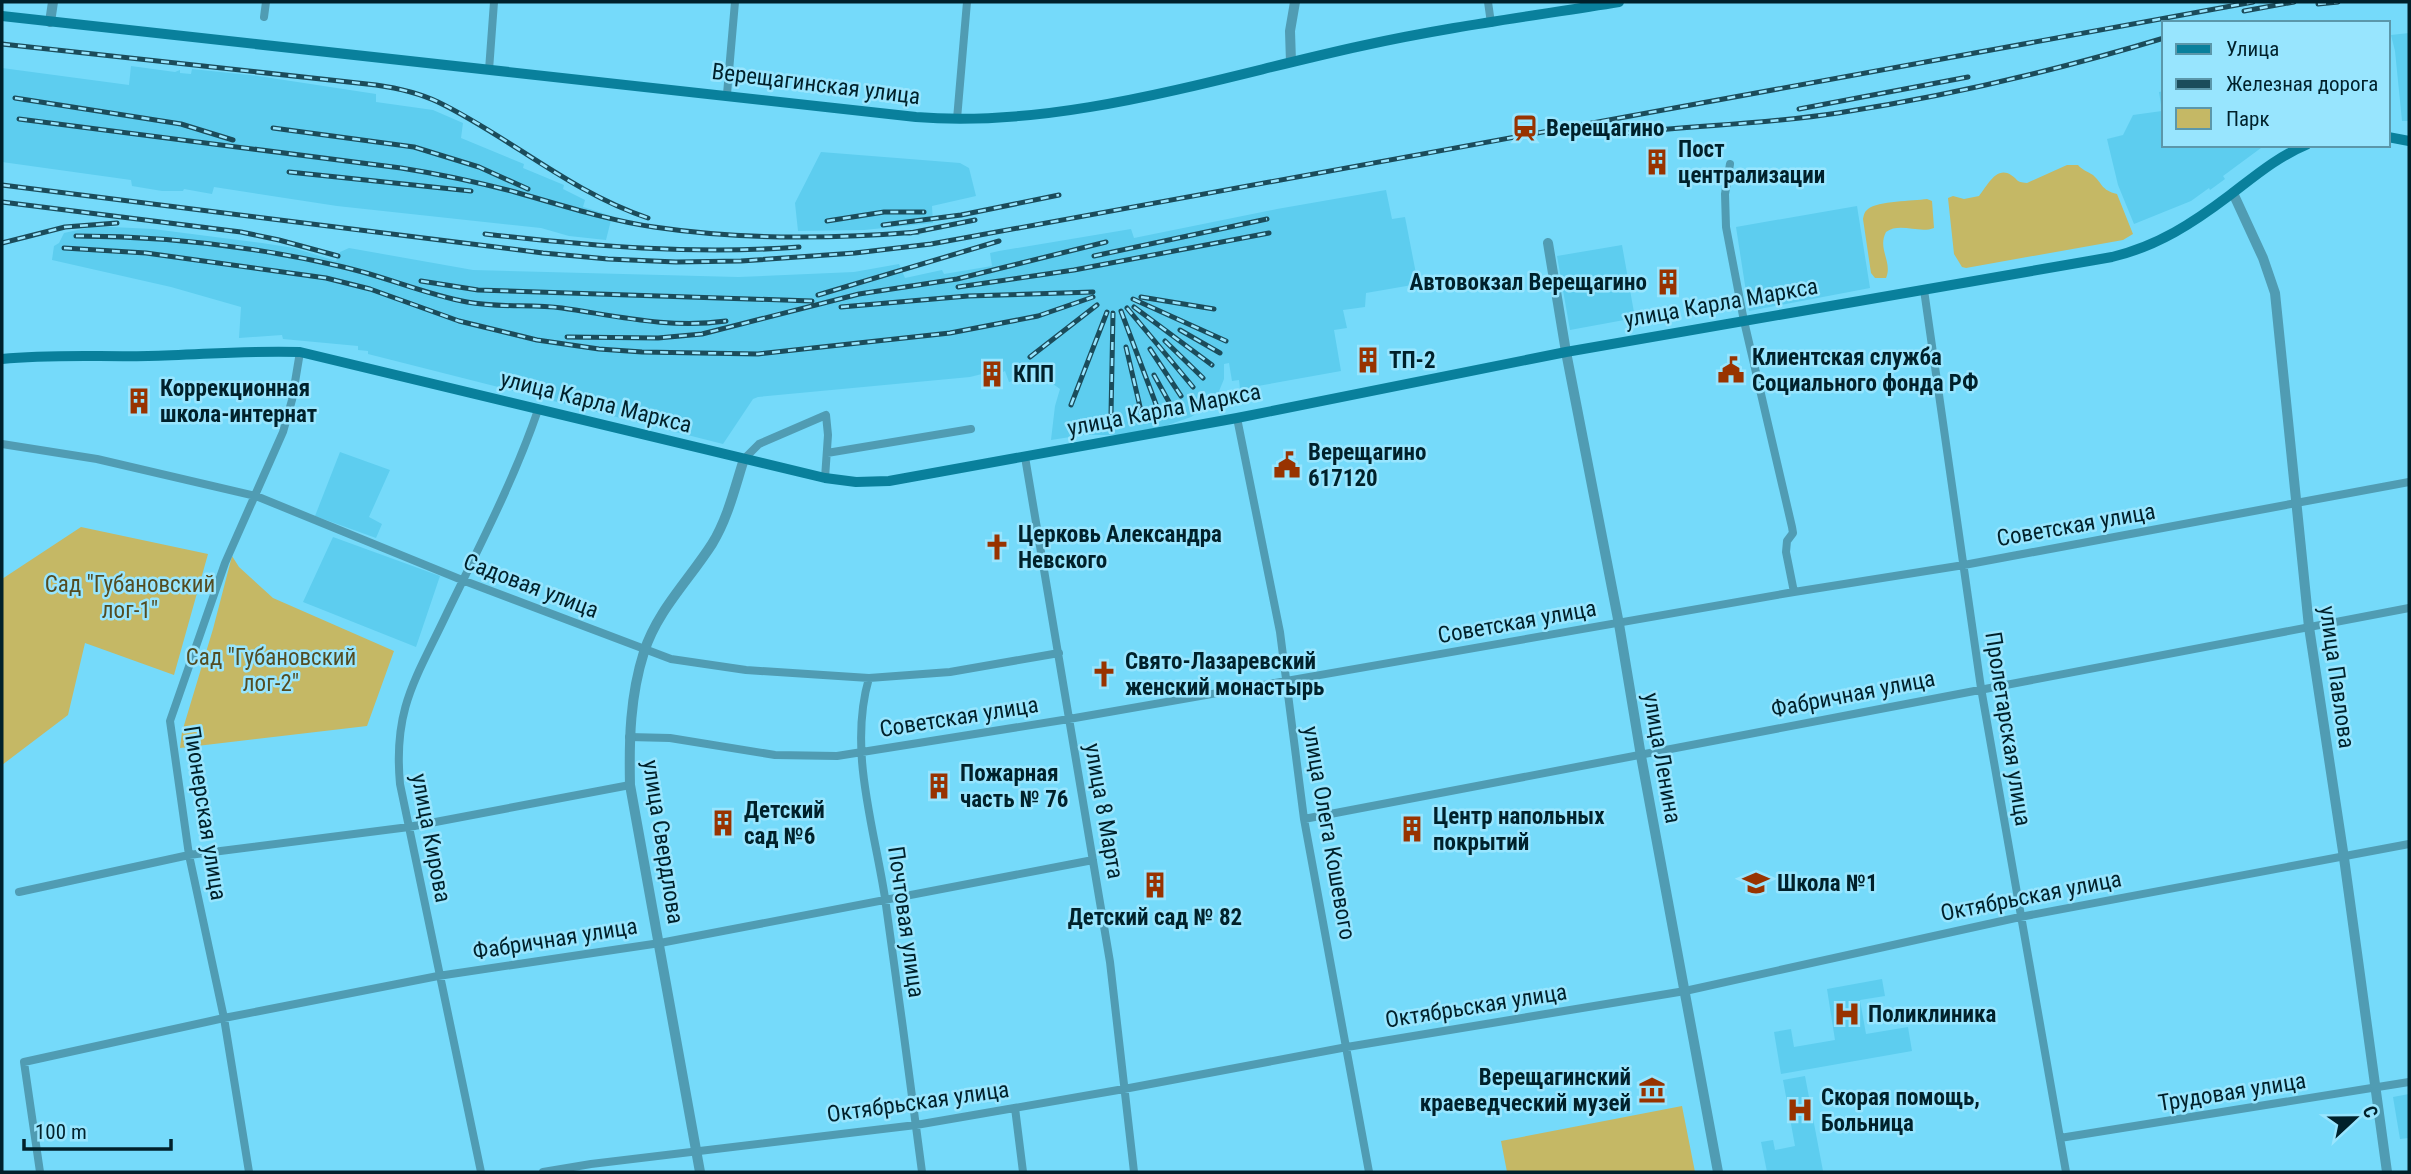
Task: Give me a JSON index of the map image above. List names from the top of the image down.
{
  "streets": {
    "main road": ["Верещагинская улица", "улица Карла Маркса"],
    "street": [
      "Советская улица",
      "Садовая улица",
      "улица Павлова",
      "Фабричная улица",
      "Пролетарская улица",
      "улица Ленина",
      "улица 8 Марта",
      "Пионерская улица",
      "улица Олега Кошевого",
      "улица Кирова",
      "улица Свердлова",
      "Октябрьская улица",
      "Почтовая улица",
      "Трудовая улица"
    ]
  },
  "crossings": [
    ["улица Карла Маркса", "улица Павлова"],
    ["улица Карла Маркса", "Пролетарская улица"],
    ["улица Карла Маркса", "улица Ленина"],
    ["улица Карла Маркса", "улица 8 Марта"],
    ["улица Карла Маркса", "Пионерская улица"],
    ["улица Карла Маркса", "улица Олега Кошевого"],
    ["улица Карла Маркса", "улица Кирова"],
    ["улица Карла Маркса", "улица Свердлова"],
    ["Советская улица", "улица Павлова"],
    ["Советская улица", "Пролетарская улица"],
    ["Советская улица", "улица Ленина"],
    ["Советская улица", "улица 8 Марта"],
    ["Советская улица", "улица Олега Кошевого"],
    ["Советская улица", "улица Свердлова"],
    ["Советская улица", "Почтовая улица"],
    ["Садовая улица", "улица 8 Марта"],
    ["Садовая улица", "Пионерская улица"],
    ["Садовая улица", "улица Кирова"],
    ["Садовая улица", "улица Свердлова"],
    ["Садовая улица", "Почтовая улица"],
    ["улица Павлова", "Фабричная улица"],
    ["улица Павлова", "Октябрьская улица"],
    ["улица Павлова", "Трудовая улица"],
    ["Фабричная улица", "Пролетарская улица"],
    ["Фабричная улица", "улица Ленина"],
    ["Фабричная улица", "улица 8 Марта"],
    ["Фабричная улица", "Пионерская улица"],
    ["Фабричная улица", "улица Олега Кошевого"],
    ["Фабричная улица", "улица Кирова"],
    ["Фабричная улица", "улица Свердлова"],
    ["Фабричная улица", "Почтовая улица"],
    ["Пролетарская улица", "Октябрьская улица"],
    ["Пролетарская улица", "Трудовая улица"],
    ["улица Ленина", "Октябрьская улица"],
    ["улица 8 Марта", "Октябрьская улица"],
    ["улица Олега Кошевого", "Октябрьская улица"],
    ["улица Свердлова", "Октябрьская улица"],
    ["Октябрьская улица", "Почтовая улица"]
  ],
  "parks": ["Сад \"Губановский лог-1\"", "Сад \"Губановский лог-2\""],
  "places": {
    "station": ["Верещагино"],
    "building": [
      "Пост централизации",
      "Автовокзал Верещагино",
      "ТП-2",
      "КПП",
      "Коррекционная школа-интернат",
      "Пожарная часть № 76",
      "Детский сад №6",
      "Центр напольных покрытий",
      "Детский сад № 82"
    ],
    "public building": ["Клиентская служба Социального фонда РФ", "Верещагино 617120"],
    "church": ["Церковь Александра Невского", "Свято-Лазаревский женский монастырь"],
    "school or university": ["Школа №1"],
    "hospital": ["Поликлиника", "Скорая помощь, Больница"],
    "museum": ["Верещагинский краеведческий музей"]
  },
  "legend": ["Улица", "Железная дорога", "Парк"],
  "scale_bar": "100 m",
  "north": "right"
}
